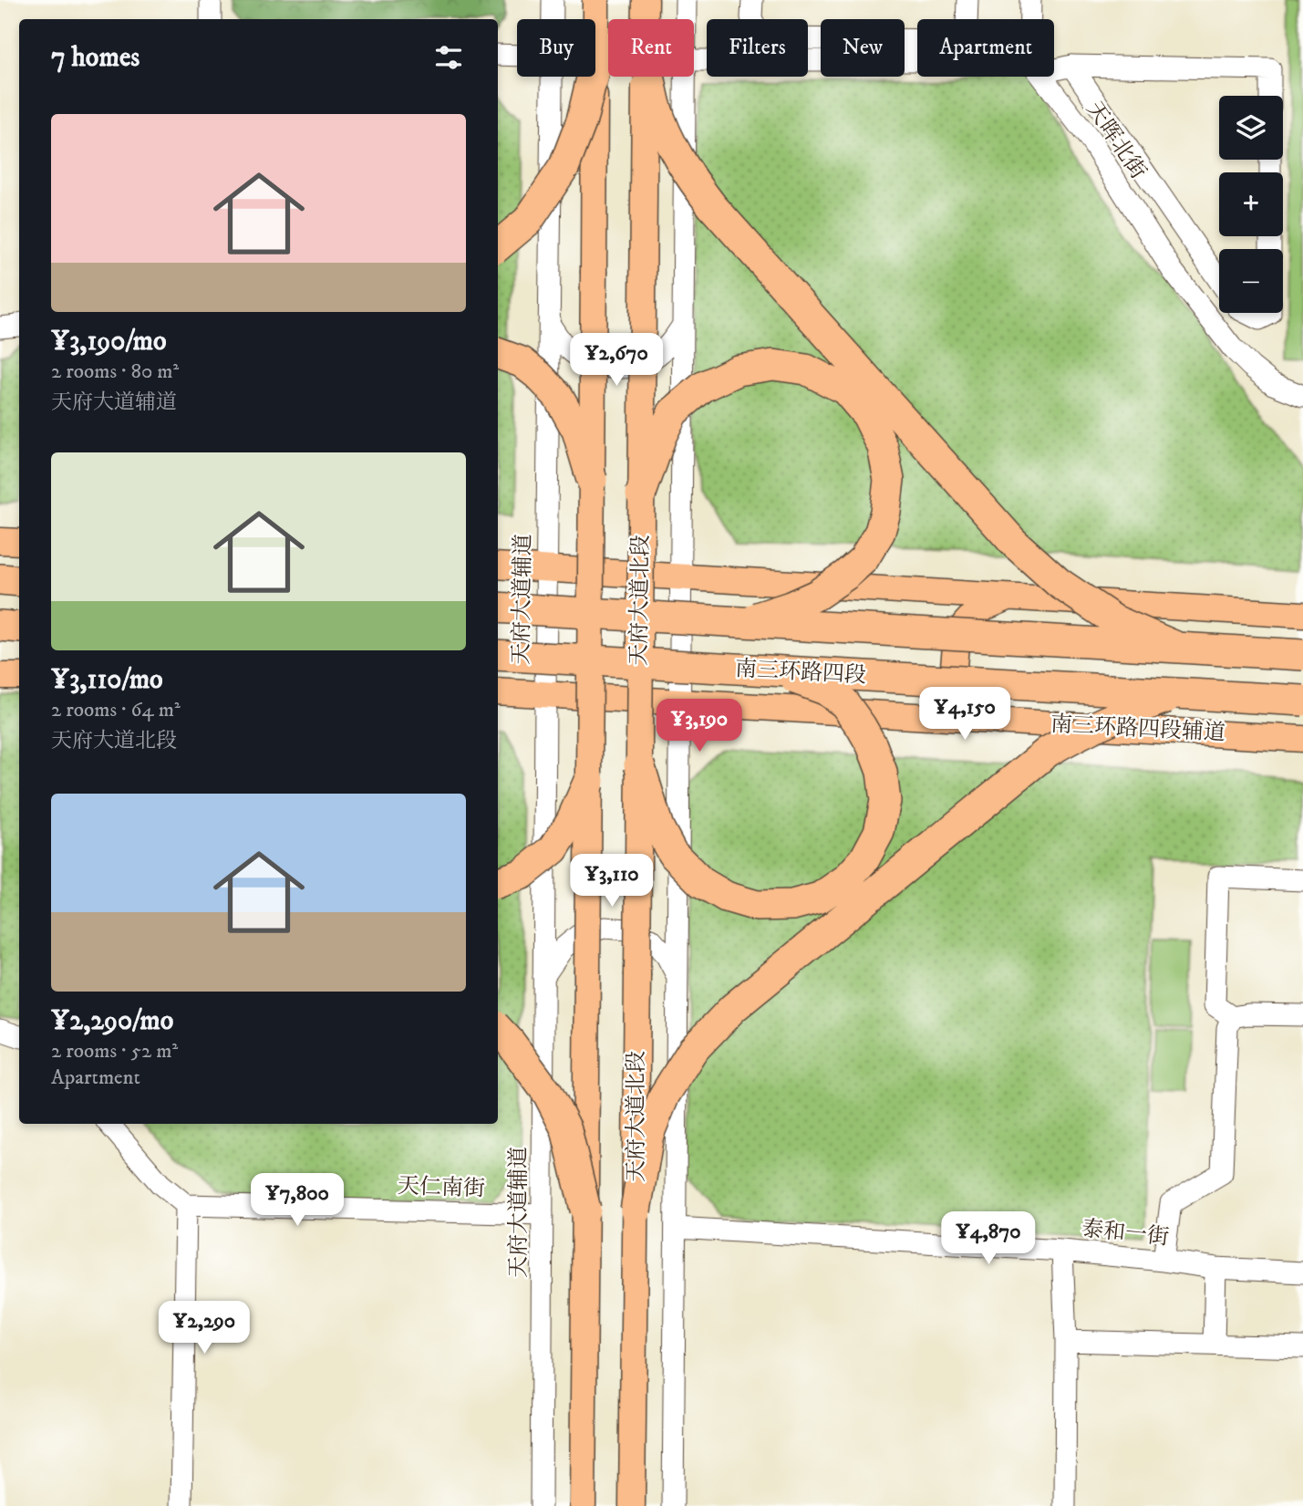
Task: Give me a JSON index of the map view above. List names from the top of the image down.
{
  "streets": {
    "highway": ["南三环路四段"],
    "main road": ["天府大道北段", "南三环路四段辅道"],
    "street": [
      "天晖北街",
      "天府大道辅道",
      "天仁南街",
      "泰和一街"
    ]
  },
  "crossings": [
    ["天府大道辅道", "南三环路四段辅道"],
    ["天府大道辅道", "天仁南街"]
  ],
  "page": {
    "chip": [
      "Buy",
      "Rent",
      "Filters",
      "New",
      "Apartment"
    ],
    "heading": "7 homes",
    "map_buttons": ["+", "−"],
    "list": [
      {
        "name": "¥3,190/mo",
        "note": "2 rooms · 80 m² · 天府大道辅道"
      },
      {
        "name": "¥3,110/mo",
        "note": "2 rooms · 64 m² · 天府大道北段"
      },
      {
        "name": "¥2,290/mo",
        "note": "2 rooms · 52 m² · Apartment"
      }
    ],
    "price": [
      "¥2,670",
      "¥4,150",
      "¥3,190",
      "¥3,110",
      "¥7,800",
      "¥4,870",
      "¥2,290"
    ]
  }
}
